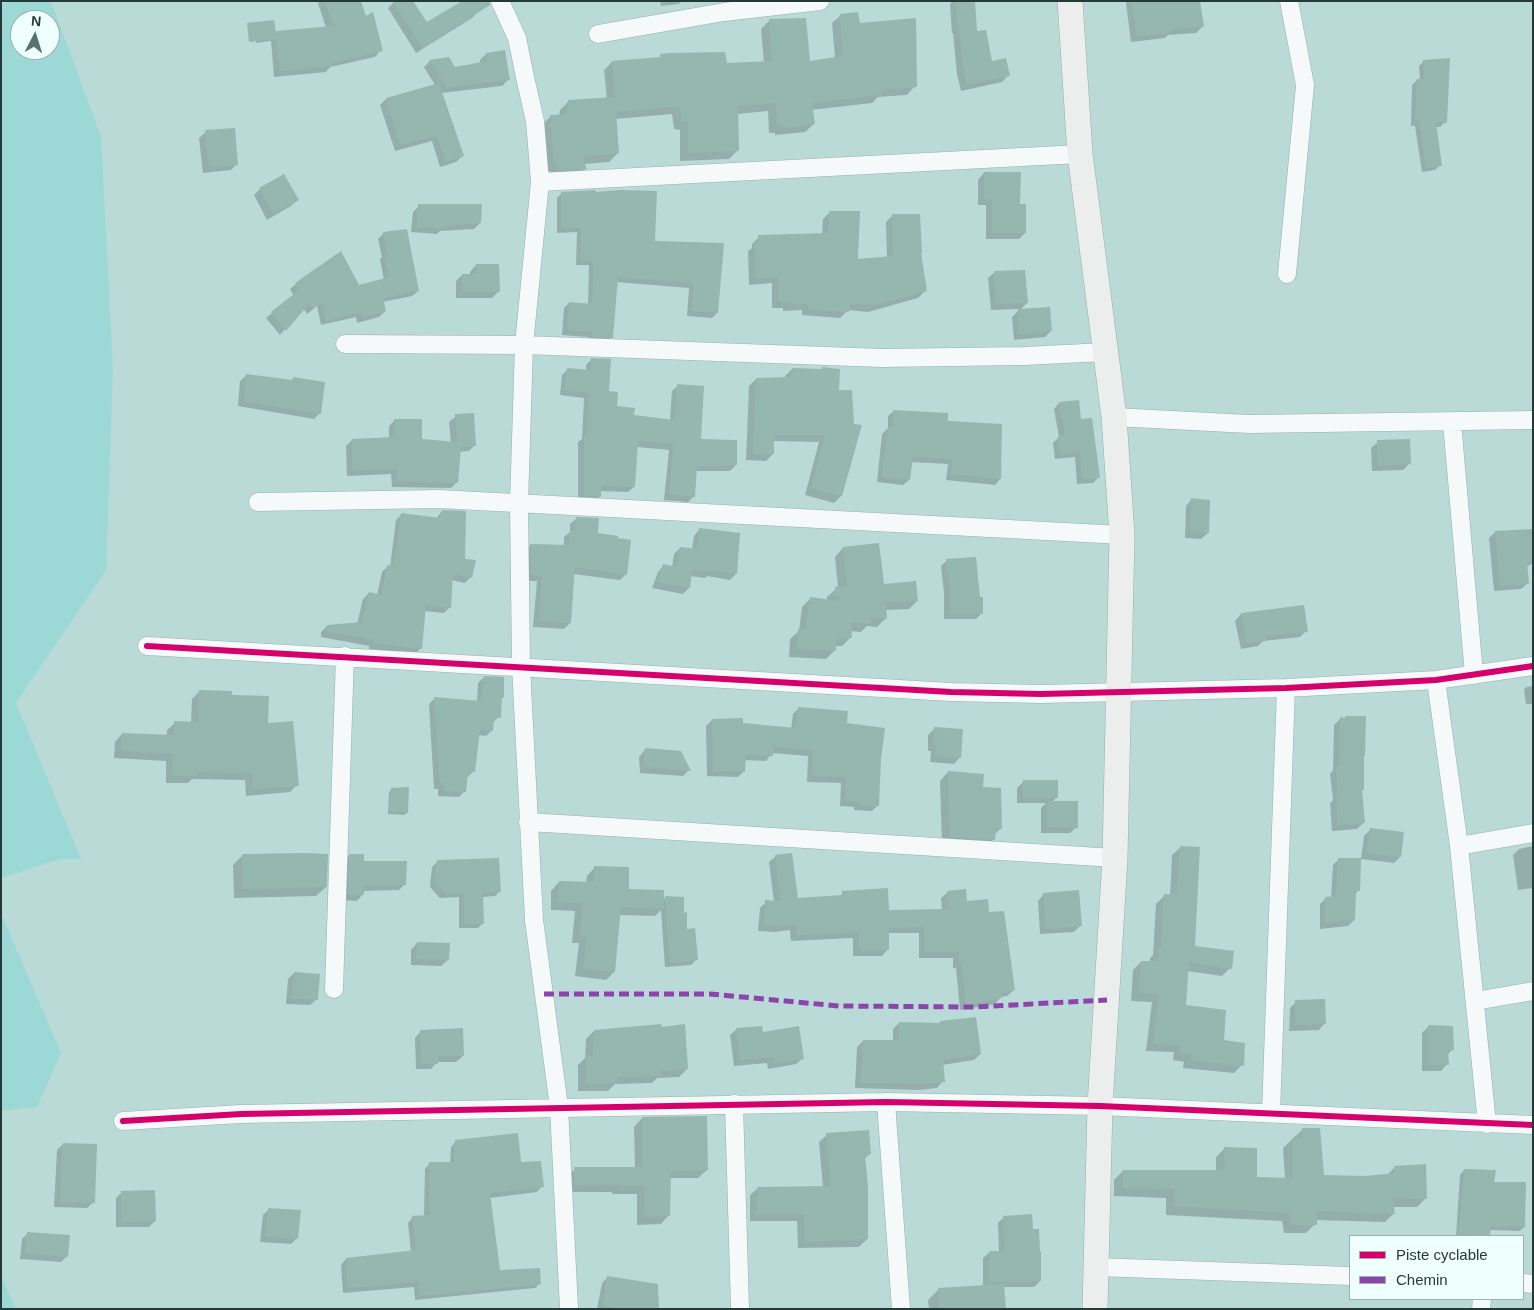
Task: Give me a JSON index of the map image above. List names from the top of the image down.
{
  "legend": ["Piste cyclable", "Chemin"],
  "north": "top"
}
